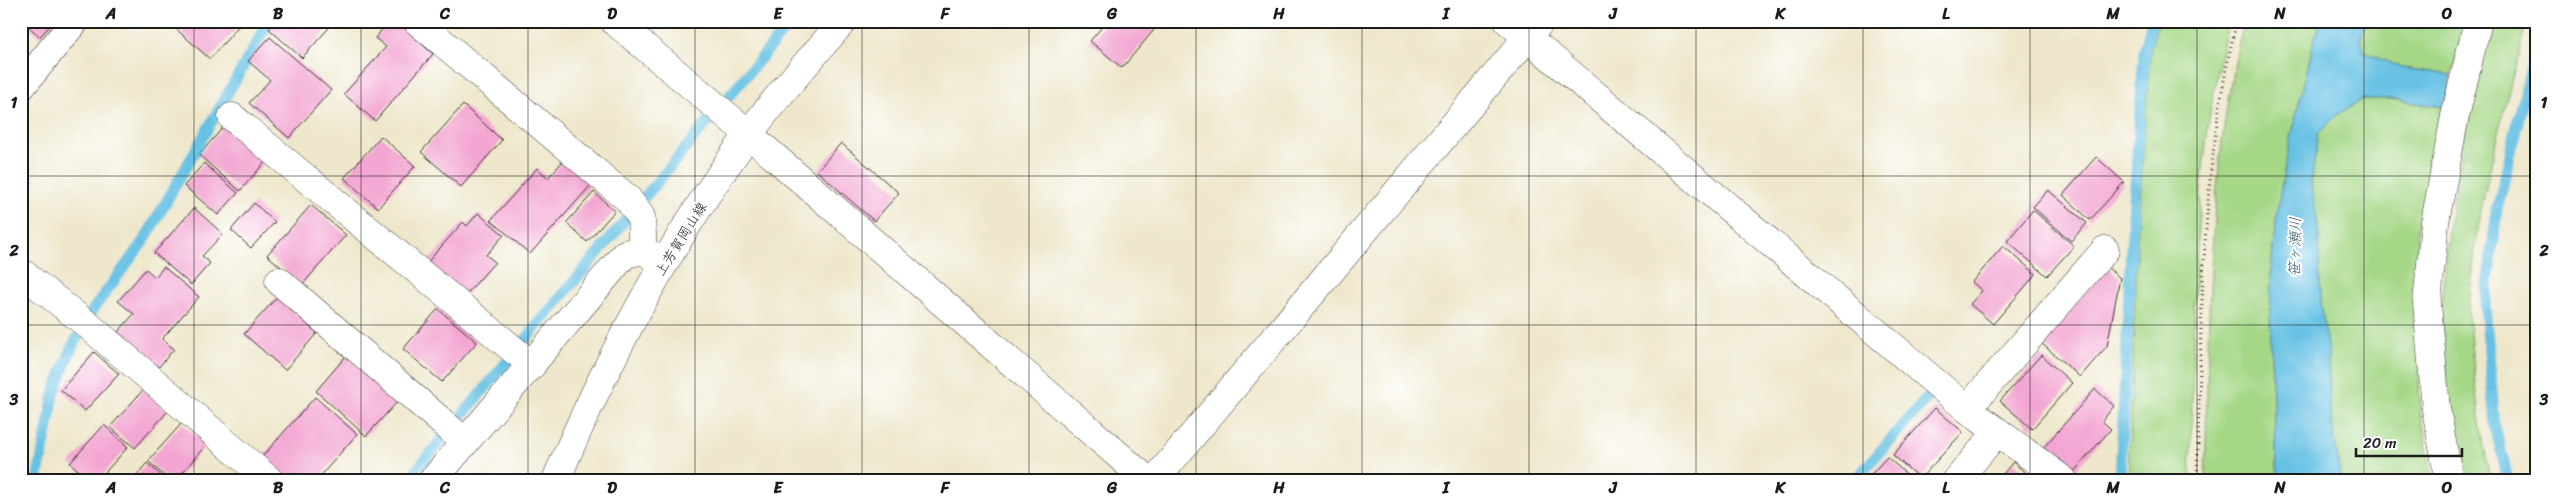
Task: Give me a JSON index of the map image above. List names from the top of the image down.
{
  "streets": {
    "street": ["上芳賀岡山線"]
  },
  "water": ["笹ヶ瀬川"],
  "scale_bar": "20 m",
  "grid": {
    "columns": [
      "A",
      "B",
      "C",
      "D",
      "E",
      "F",
      "G",
      "H",
      "I",
      "J",
      "K",
      "L",
      "M",
      "N",
      "O"
    ],
    "rows": ["1", "2", "3"]
  }
}
